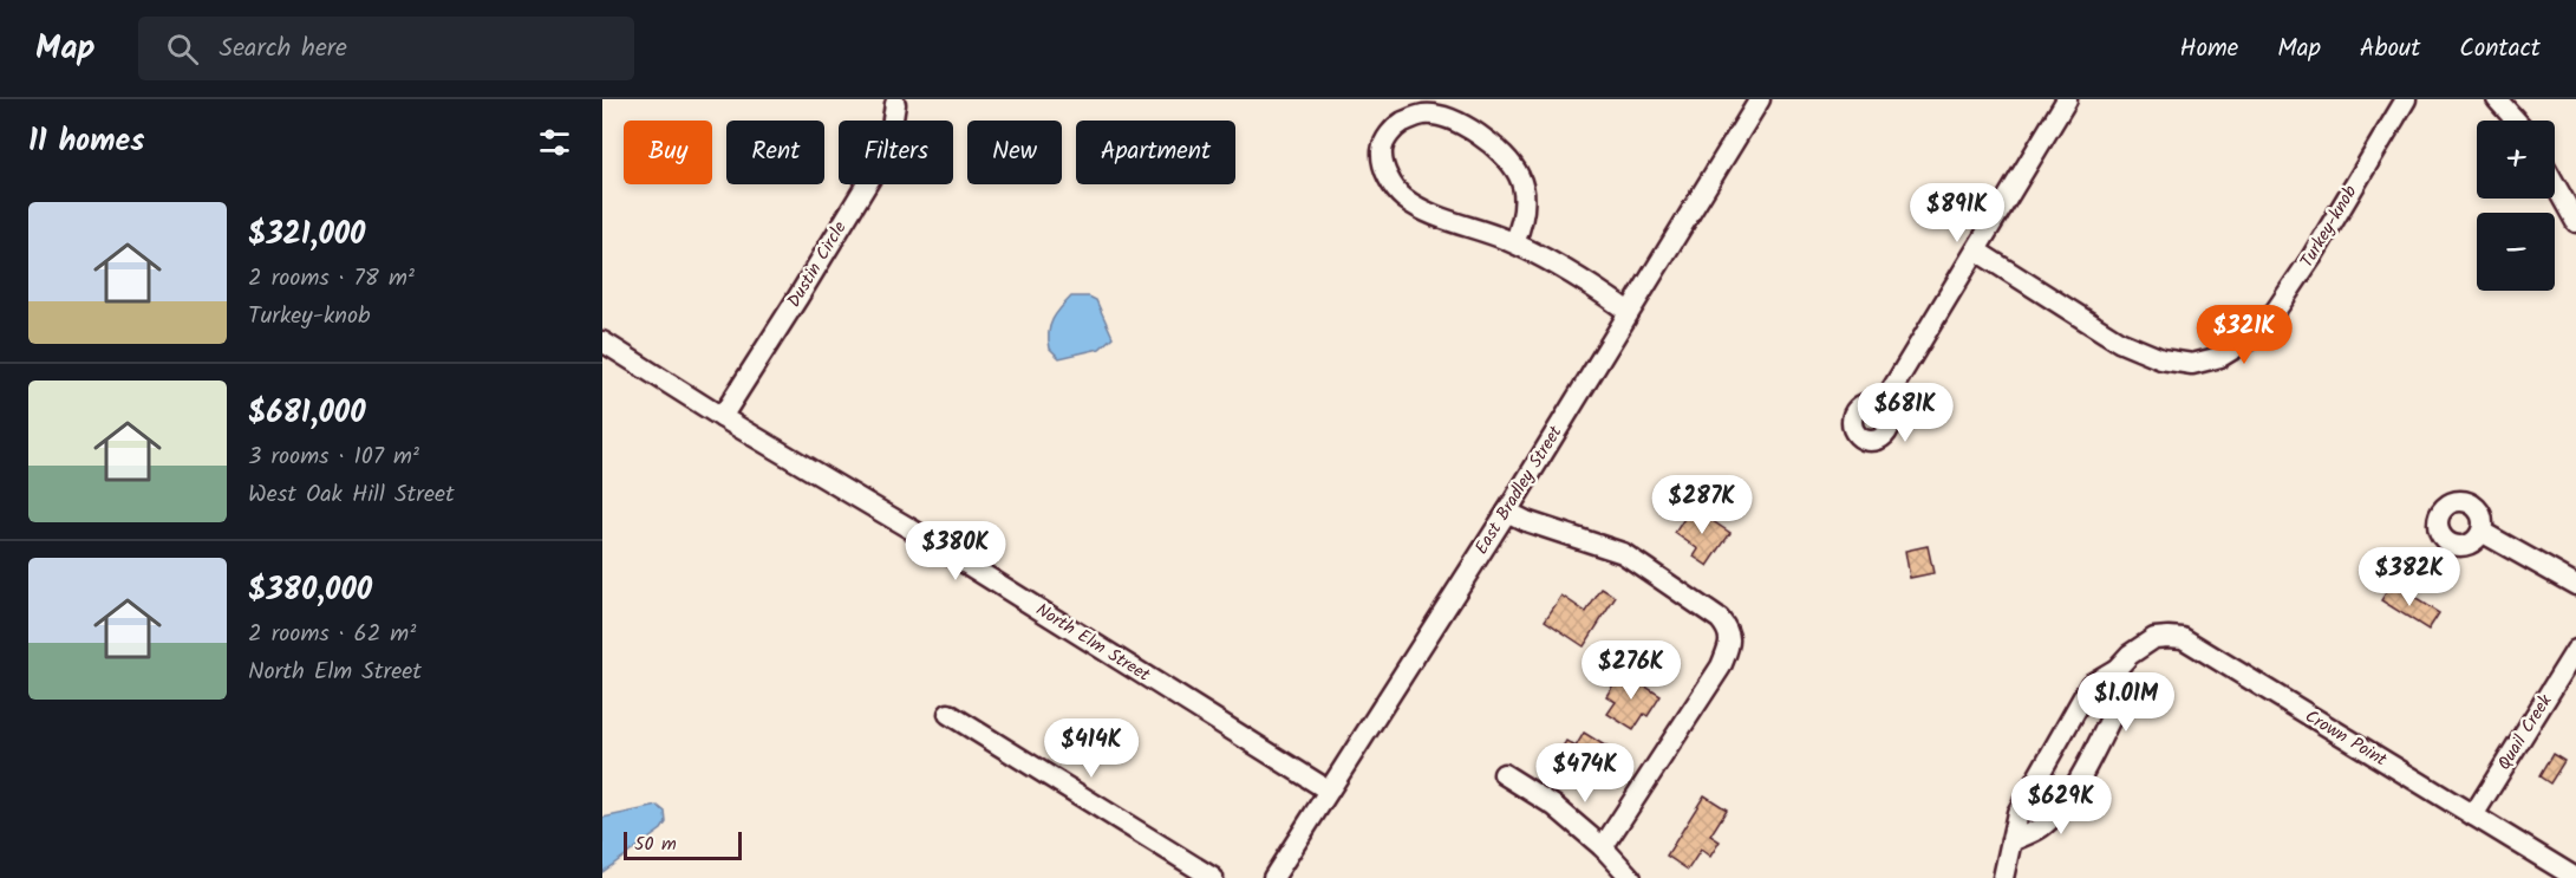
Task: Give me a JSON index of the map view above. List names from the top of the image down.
{
  "streets": {
    "street": [
      "Turkey-knob",
      "Dustin Circle",
      "East Bradley Street",
      "North Elm Street",
      "Quail Creek",
      "Crown Point"
    ]
  },
  "crossings": [
    ["Dustin Circle", "North Elm Street"],
    ["East Bradley Street", "North Elm Street"],
    ["Quail Creek", "Crown Point"]
  ],
  "scale_bar": "50 m",
  "page": {
    "header": "Map",
    "search": "Search here",
    "nav": [
      "Home",
      "Map",
      "About",
      "Contact"
    ],
    "heading": "11 homes",
    "map_buttons": ["+", "−"],
    "chip": [
      "Buy",
      "Rent",
      "Filters",
      "New",
      "Apartment"
    ],
    "price": [
      "$891K",
      "$321K",
      "$681K",
      "$287K",
      "$380K",
      "$382K",
      "$276K",
      "$1.01M",
      "$414K",
      "$474K",
      "$629K"
    ],
    "list": [
      {
        "name": "$321,000",
        "note": "2 rooms · 78 m² · Turkey-knob"
      },
      {
        "name": "$681,000",
        "note": "3 rooms · 107 m² · West Oak Hill Street"
      },
      {
        "name": "$380,000",
        "note": "2 rooms · 62 m² · North Elm Street"
      }
    ],
    "scale": "50 m"
  }
}
